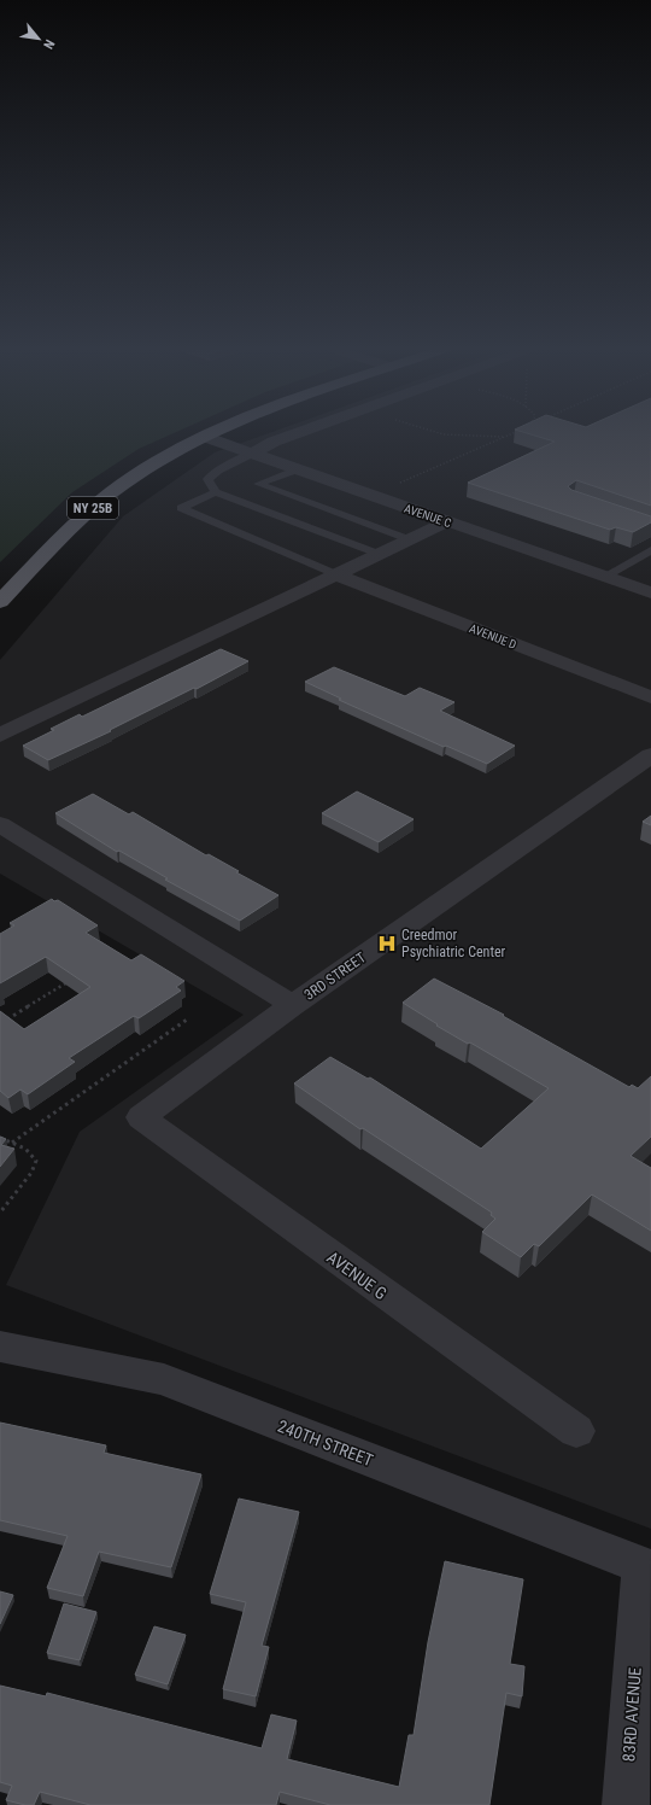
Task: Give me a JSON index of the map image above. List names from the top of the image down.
{
  "streets": {
    "main road": ["NY 25B"],
    "street": [
      "AVENUE C",
      "AVENUE D",
      "3RD STREET",
      "AVENUE G",
      "240TH STREET",
      "83RD AVENUE"
    ]
  },
  "crossings": [
    ["NY 25B", "AVENUE C"],
    ["3RD STREET", "AVENUE G"],
    ["240TH STREET", "83RD AVENUE"]
  ],
  "places": {
    "hospital": ["Creedmor Psychiatric Center"]
  },
  "north": "bottom right"
}
